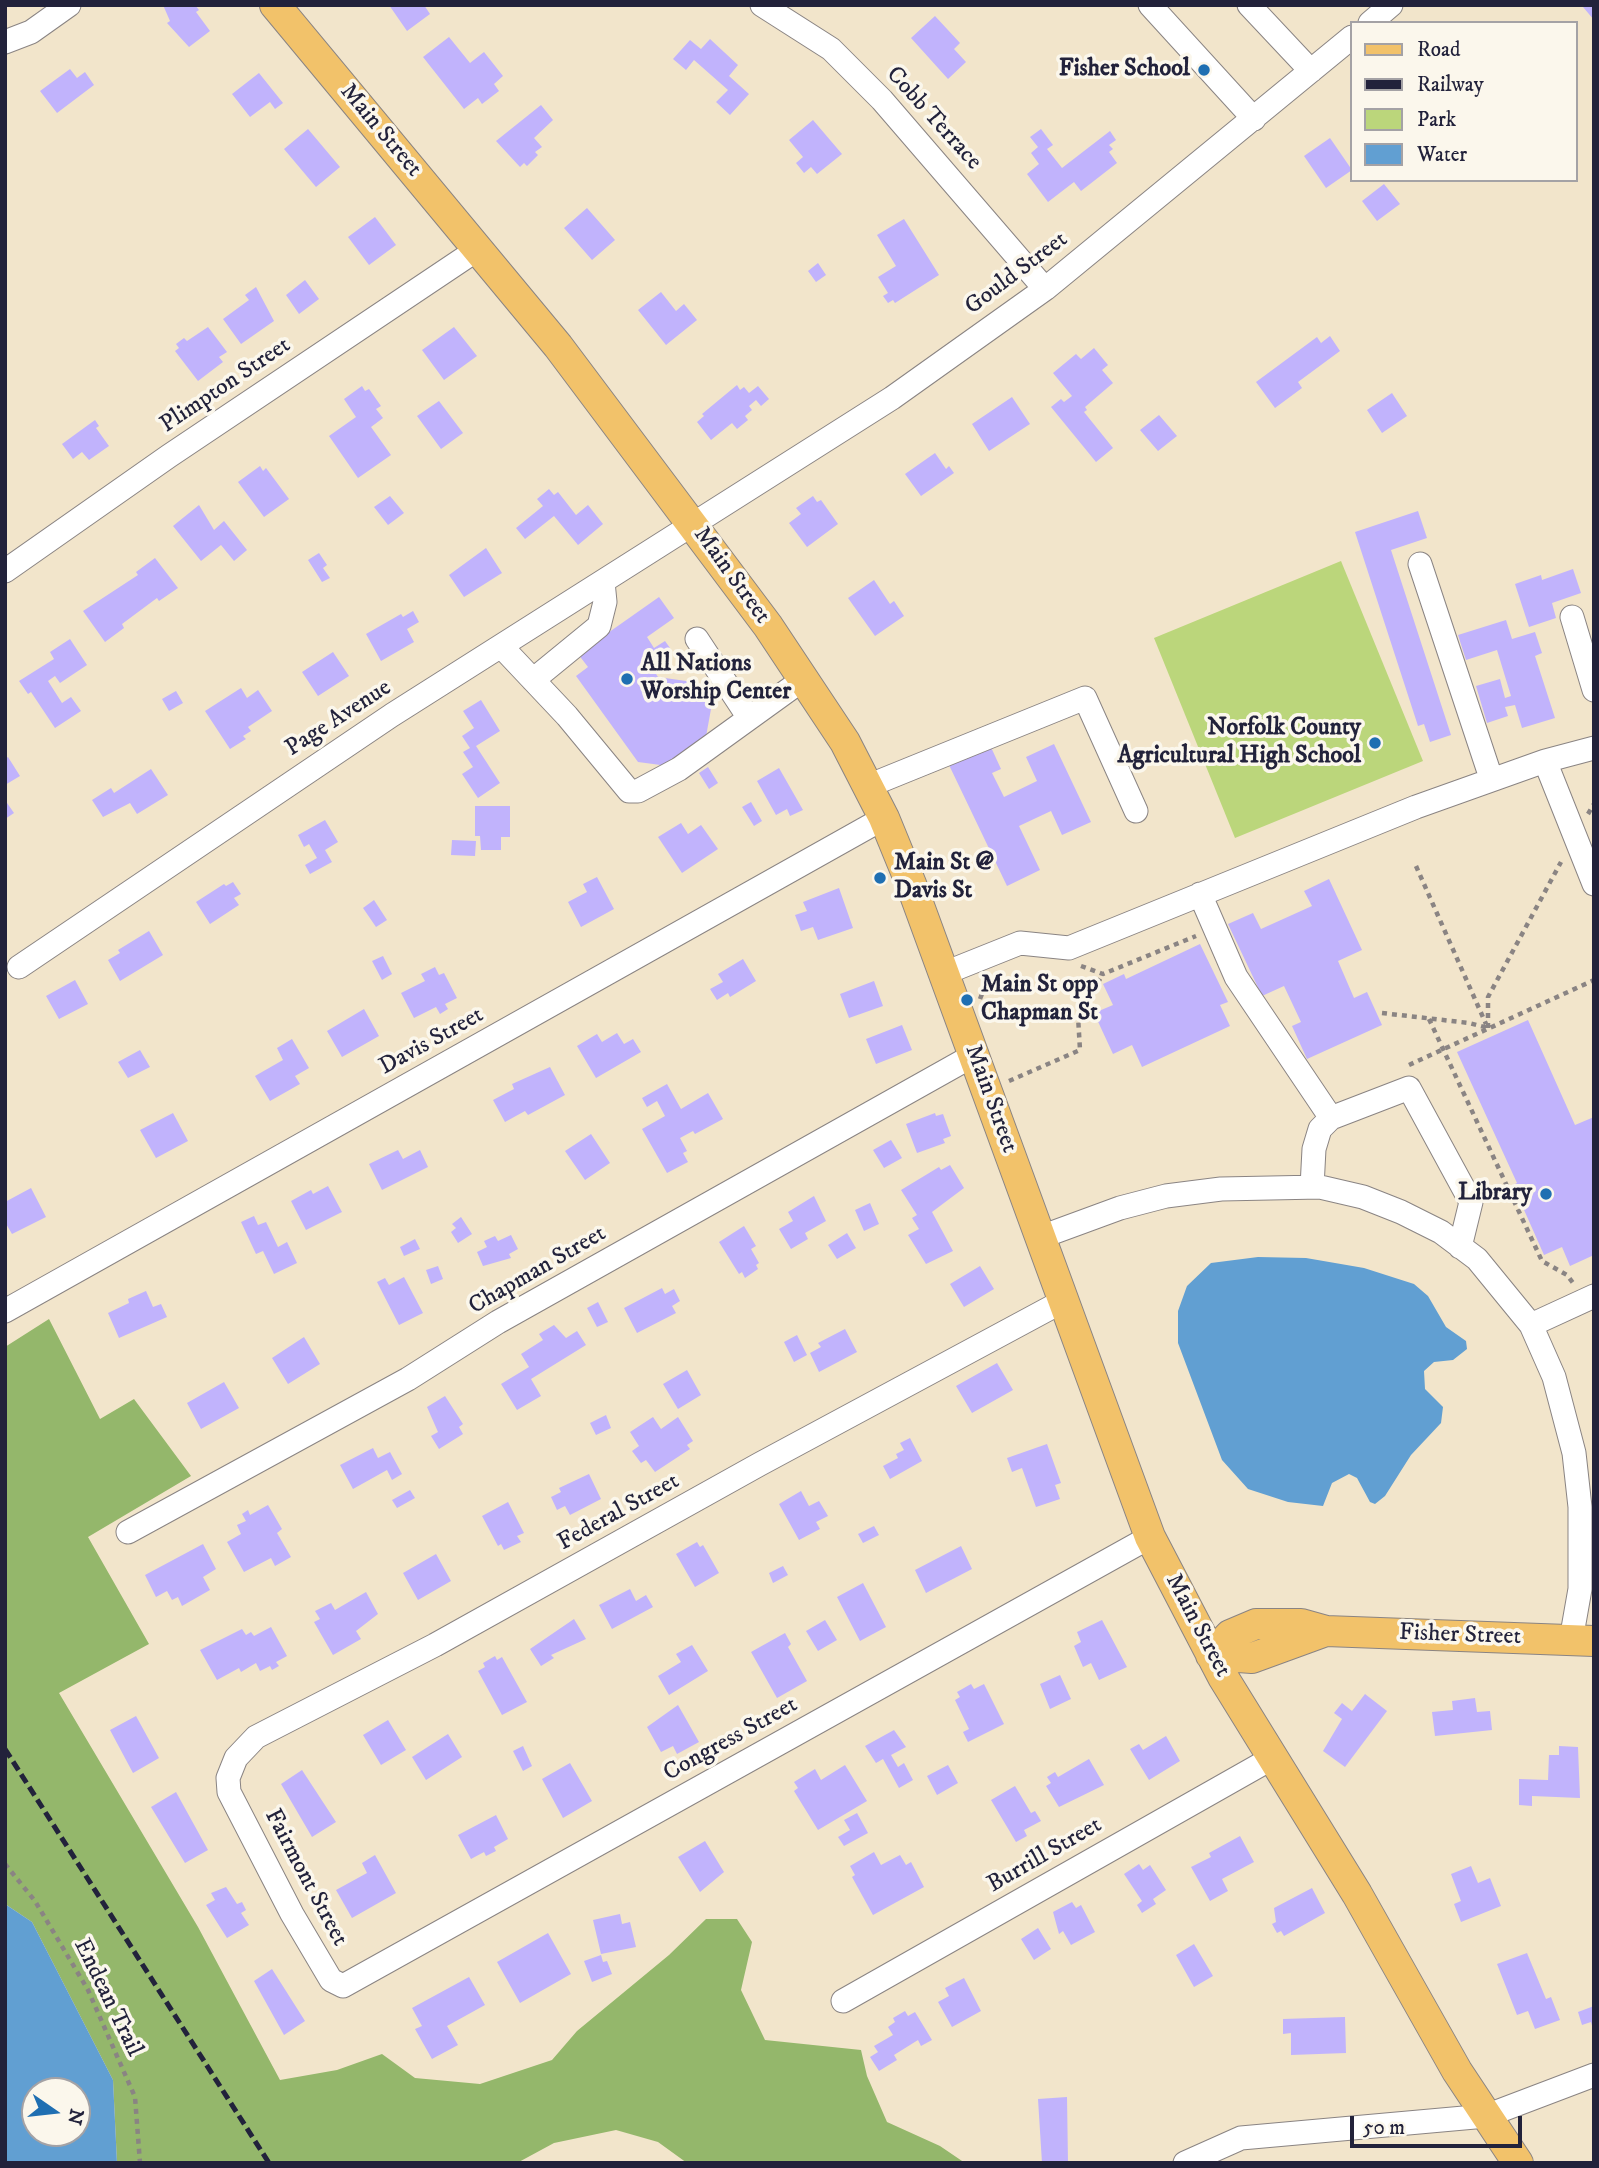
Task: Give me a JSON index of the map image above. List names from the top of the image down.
{
  "streets": {
    "main road": ["Main Street", "Fisher Street"],
    "street": [
      "Cobb Terrace",
      "Gould Street",
      "Plimpton Street",
      "Page Avenue",
      "Davis Street",
      "Chapman Street",
      "Federal Street",
      "Congress Street",
      "Burrill Street",
      "Fairmont Street"
    ],
    "path": ["Endean Trail"]
  },
  "crossings": [
    ["Cobb Terrace", "Gould Street"],
    ["Main Street", "Gould Street"],
    ["Main Street", "Plimpton Street"],
    ["Main Street", "Page Avenue"],
    ["Main Street", "Davis Street"],
    ["Main Street", "Chapman Street"],
    ["Main Street", "Federal Street"],
    ["Main Street", "Fisher Street"],
    ["Main Street", "Congress Street"],
    ["Main Street", "Burrill Street"],
    ["Gould Street", "Page Avenue"],
    ["Federal Street", "Fairmont Street"],
    ["Congress Street", "Fairmont Street"]
  ],
  "places": [
    "Fisher School",
    "All Nations Worship Center",
    "Norfolk County Agricultural High School",
    "Main St @ Davis St",
    "Main St opp Chapman St",
    "Library"
  ],
  "legend": [
    "Road",
    "Railway",
    "Park",
    "Water"
  ],
  "scale_bar": "50 m",
  "north": "right"
}
